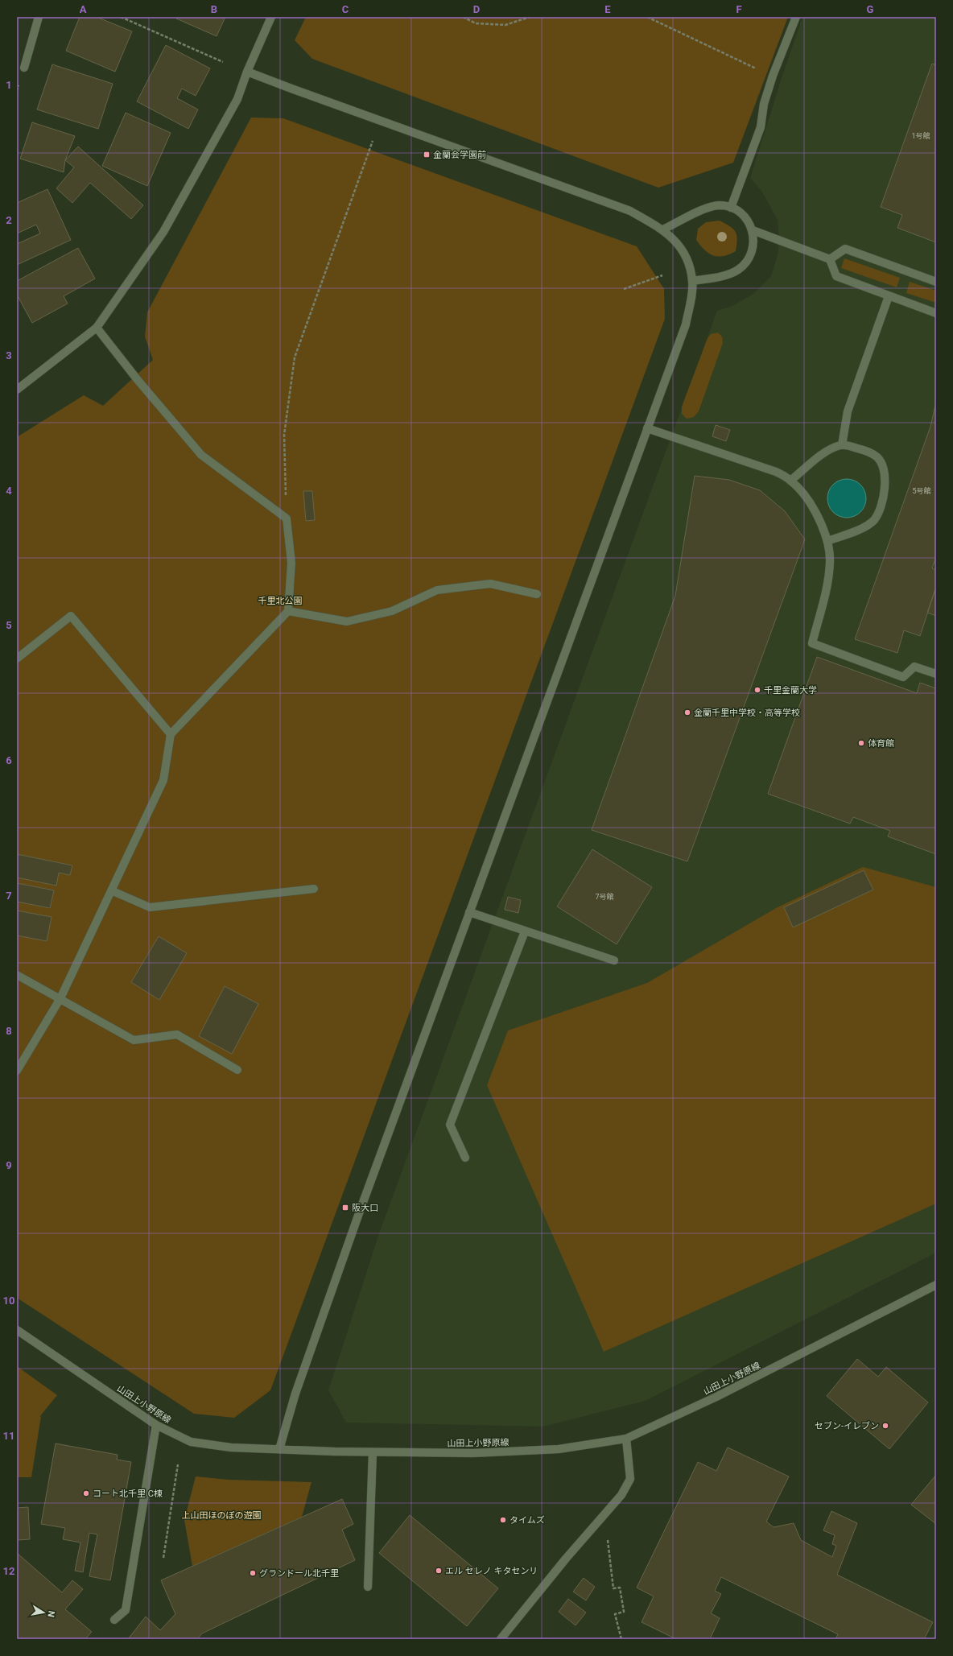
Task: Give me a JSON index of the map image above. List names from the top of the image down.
{
  "streets": {
    "street": ["山田上小野原線"]
  },
  "parks": ["千里北公園", "上山田ほのぼの遊園"],
  "places": {
    "transit": ["金蘭会学園前", "阪大口"],
    "other": [
      "千里金蘭大学",
      "金蘭千里中学校・高等学校",
      "体育館",
      "セブン-イレブン",
      "コート北千里 C棟",
      "タイムズ",
      "エル セレノ キタセンリ",
      "グランドール北千里"
    ]
  },
  "house_numbers": ["1号館", "5号館", "7号館"],
  "north": "right",
  "grid": {
    "columns": [
      "A",
      "B",
      "C",
      "D",
      "E",
      "F",
      "G"
    ],
    "rows": [
      "1",
      "2",
      "3",
      "4",
      "5",
      "6",
      "7",
      "8",
      "9",
      "10",
      "11",
      "12"
    ]
  }
}
